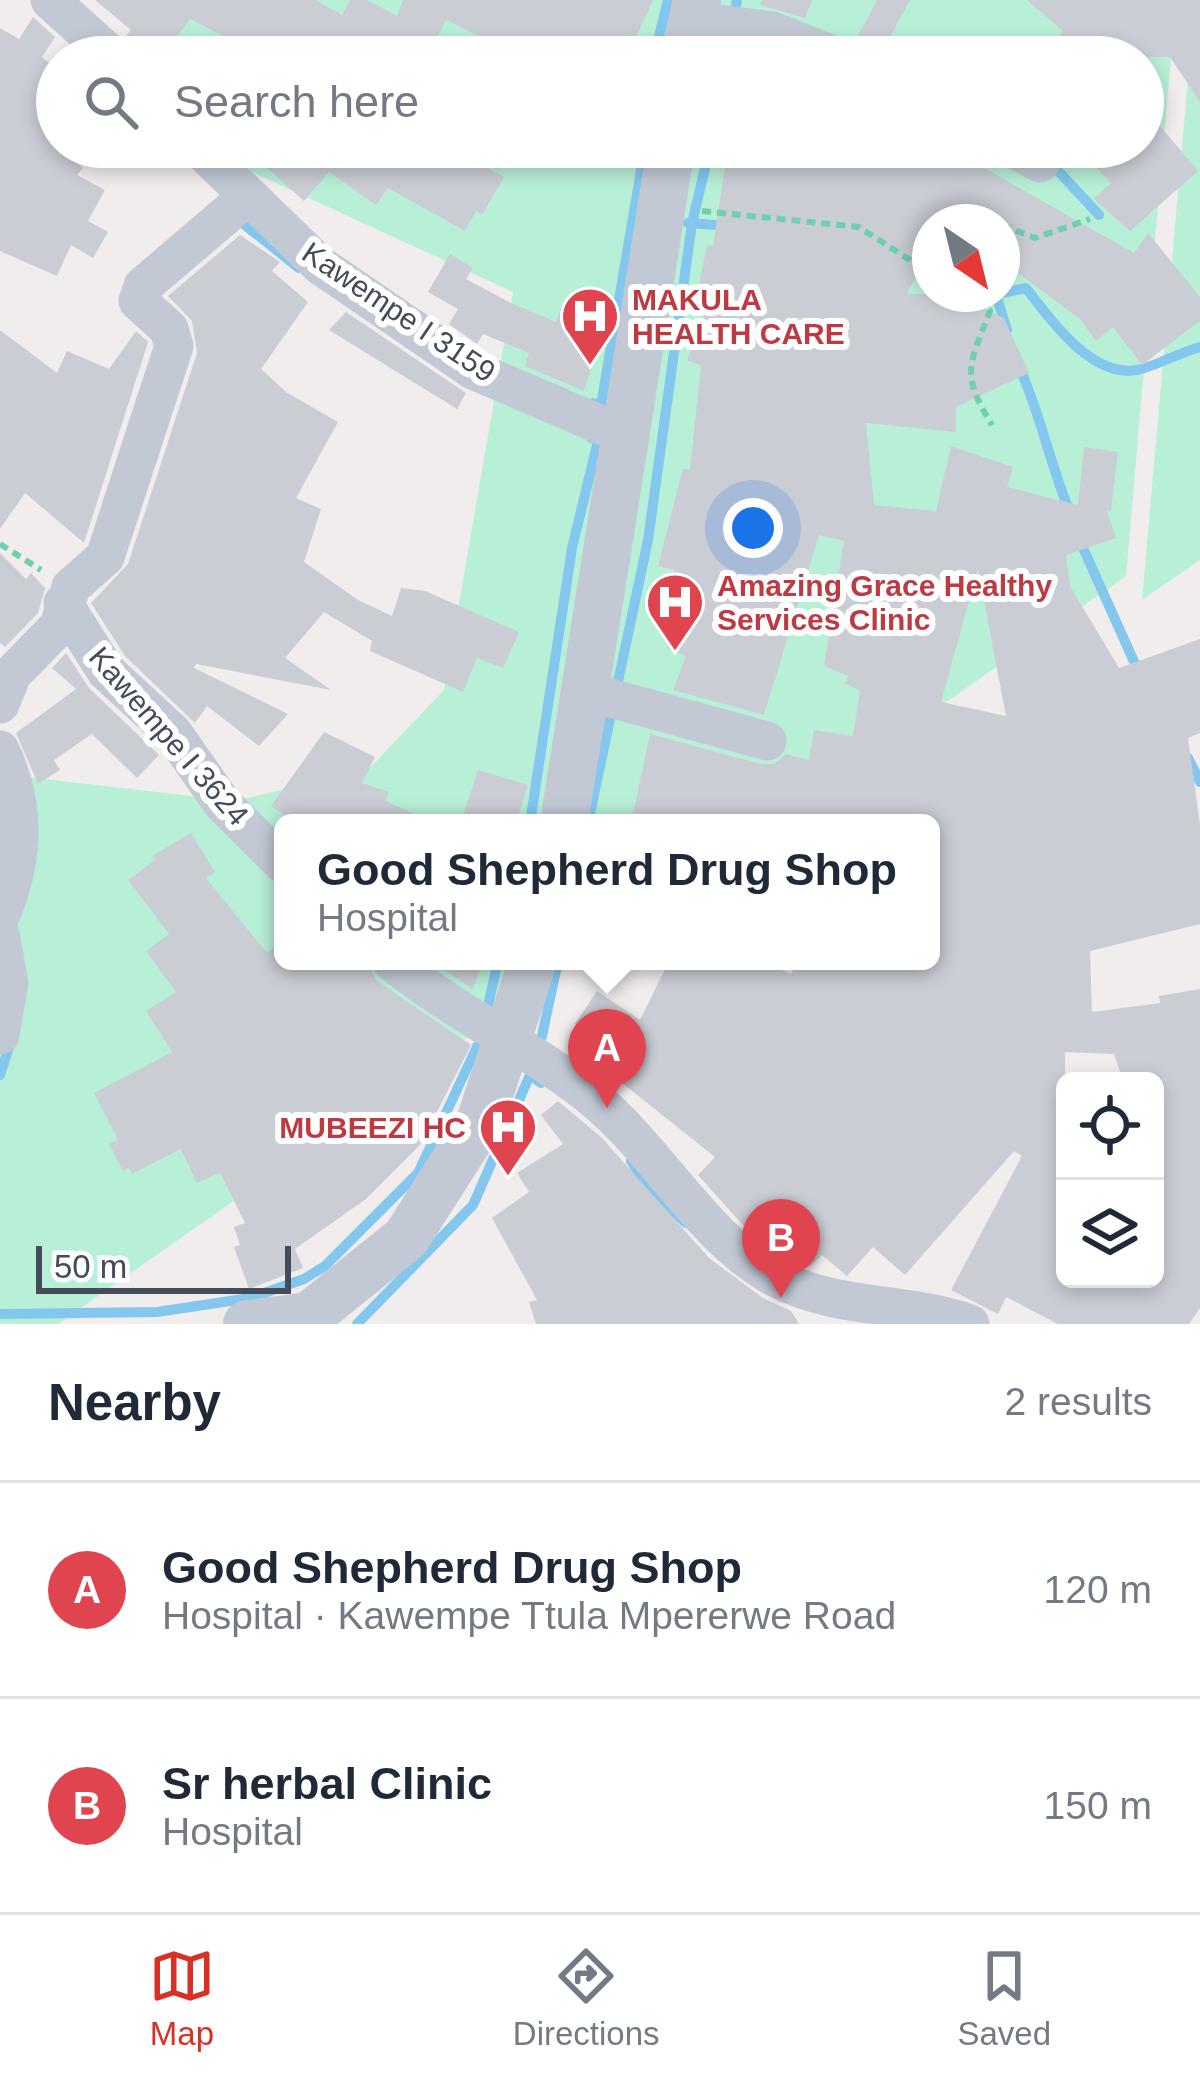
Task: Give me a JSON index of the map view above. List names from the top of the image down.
{
  "streets": {
    "street": ["Kawempe I 3159", "Kawempe I 3624"]
  },
  "places": {
    "hospital": ["MAKULA HEALTH CARE", "Amazing Grace Healthy Services Clinic", "MUBEEZI HC"]
  },
  "scale_bar": "50 m",
  "north": "bottom right",
  "page": {
    "search": "Search here",
    "popup": ["Good Shepherd Drug Shop", "Hospital"],
    "pins": ["A", "B"],
    "scale": "50 m",
    "heading": ["Nearby", "2 results"],
    "list": [
      {
        "mark": "A",
        "name": "Good Shepherd Drug Shop",
        "note": "Hospital · Kawempe Ttula Mpererwe Road",
        "value": "120 m"
      },
      {
        "mark": "B",
        "name": "Sr herbal Clinic",
        "note": "Hospital",
        "value": "150 m"
      }
    ],
    "nav": ["Map", "Directions", "Saved"]
  }
}
